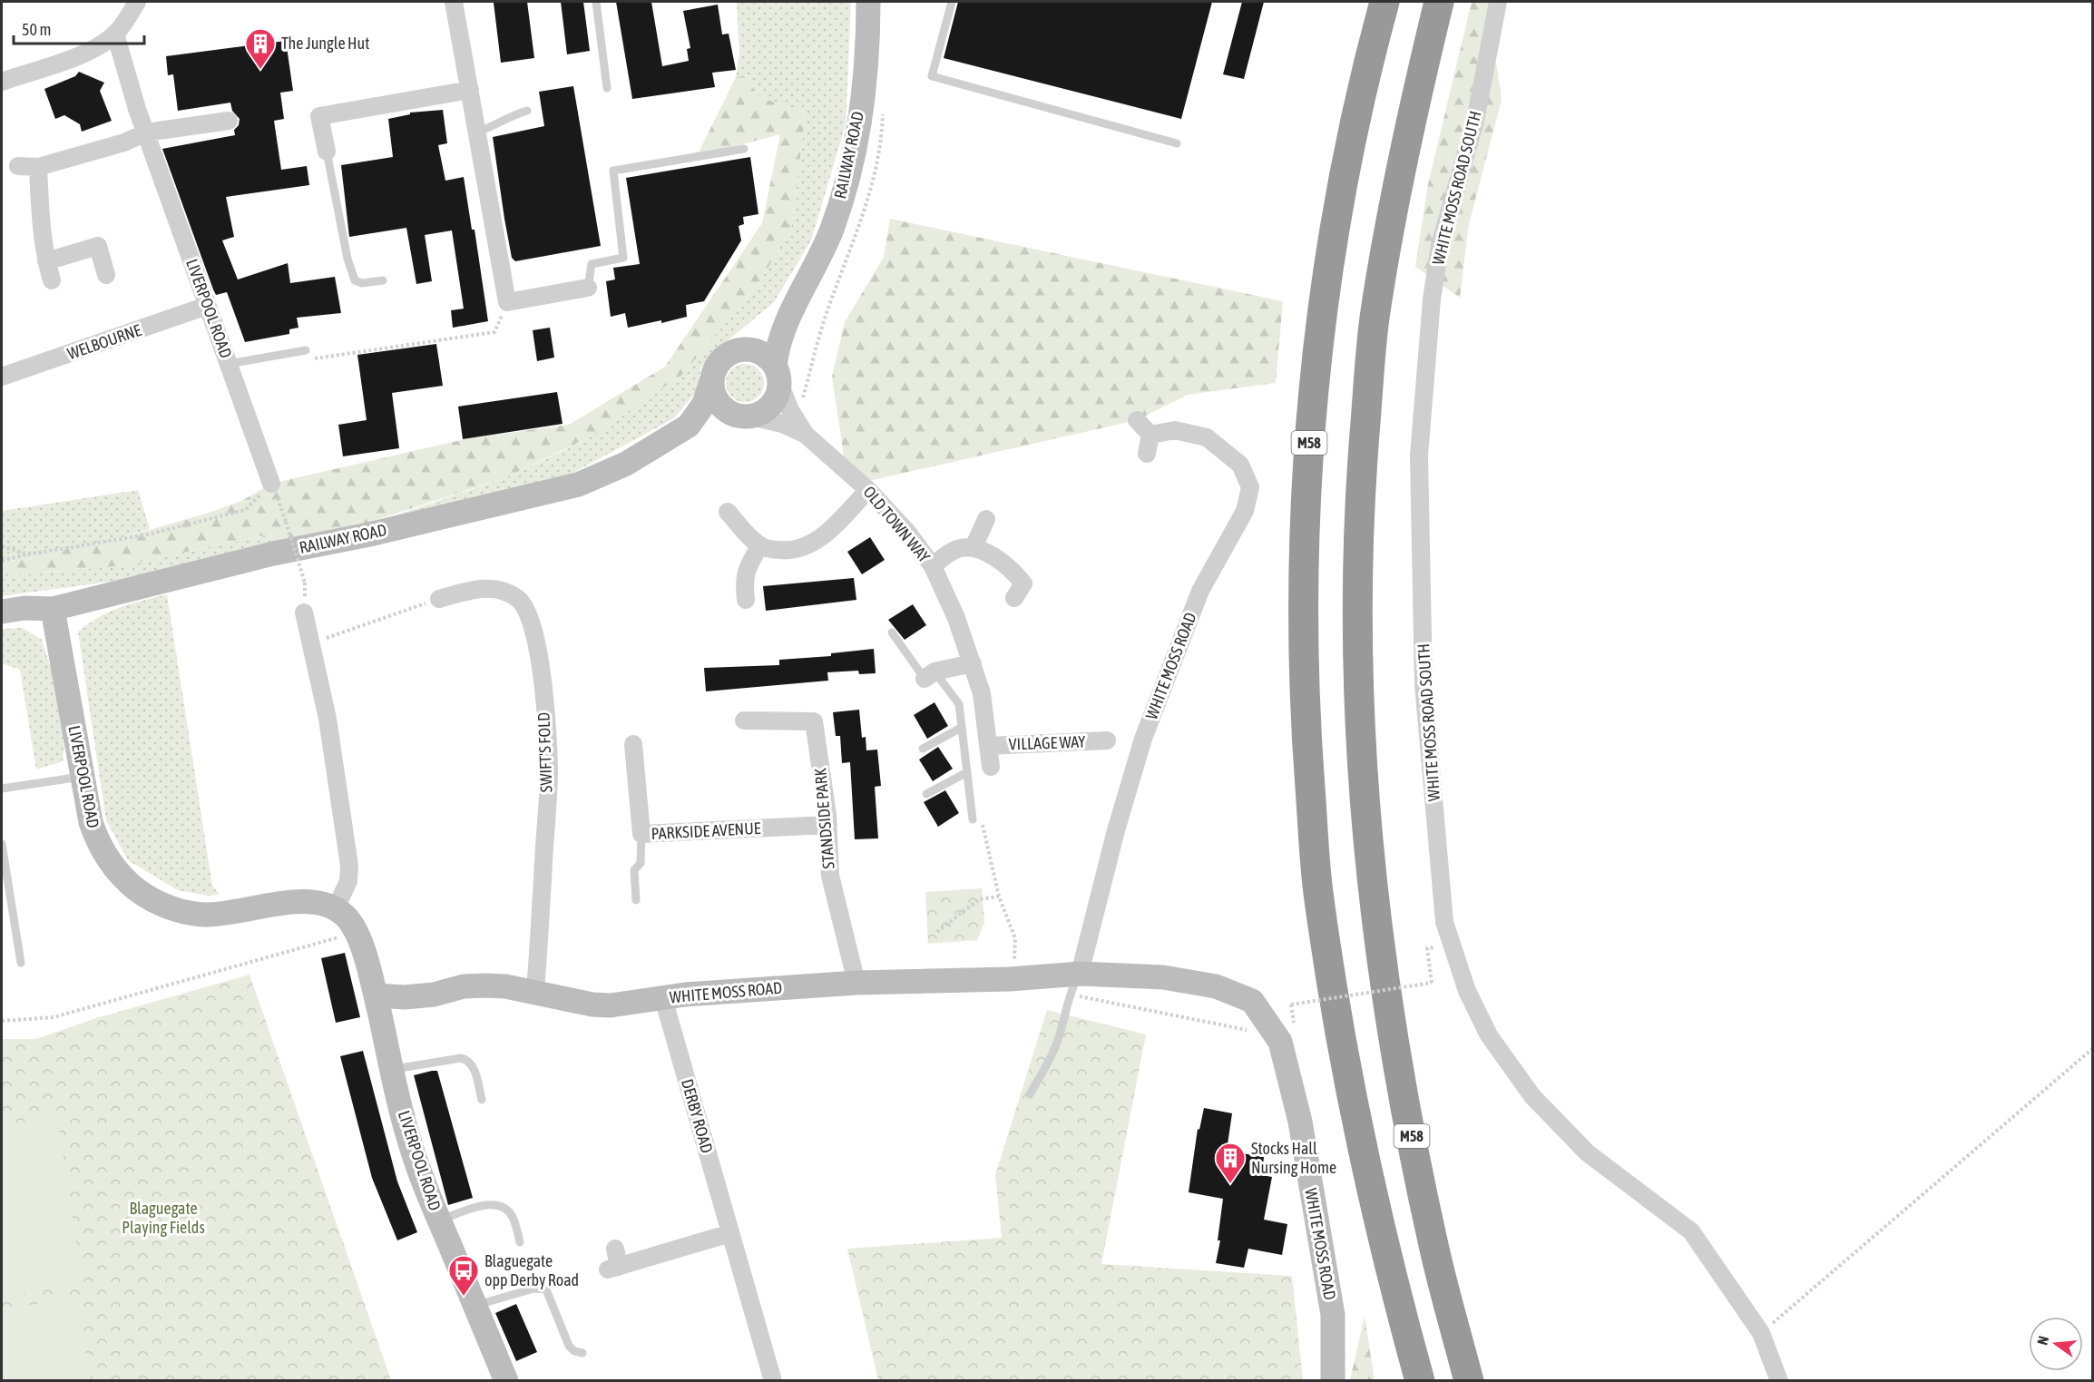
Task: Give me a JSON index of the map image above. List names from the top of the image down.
{
  "streets": {
    "highway": ["M58"],
    "main road": ["RAILWAY ROAD", "LIVERPOOL ROAD", "WHITE MOSS ROAD"],
    "street": [
      "WHITE MOSS ROAD SOUTH",
      "WELBOURNE",
      "OLD TOWN WAY",
      "VILLAGE WAY",
      "SWIFT'S FOLD",
      "STANDSIDE PARK",
      "PARKSIDE AVENUE",
      "DERBY ROAD"
    ]
  },
  "crossings": [
    ["RAILWAY ROAD", "LIVERPOOL ROAD"],
    ["RAILWAY ROAD", "OLD TOWN WAY"],
    ["LIVERPOOL ROAD", "WELBOURNE"],
    ["LIVERPOOL ROAD", "WHITE MOSS ROAD"],
    ["OLD TOWN WAY", "VILLAGE WAY"],
    ["WHITE MOSS ROAD", "SWIFT'S FOLD"],
    ["WHITE MOSS ROAD", "STANDSIDE PARK"],
    ["WHITE MOSS ROAD", "DERBY ROAD"],
    ["STANDSIDE PARK", "PARKSIDE AVENUE"]
  ],
  "parks": ["Blaguegate Playing Fields"],
  "places": {
    "building": ["The Jungle Hut", "Stocks Hall Nursing Home"],
    "bus stop": ["Blaguegate opp Derby Road"]
  },
  "scale_bar": "50 m",
  "north": "left"
}
